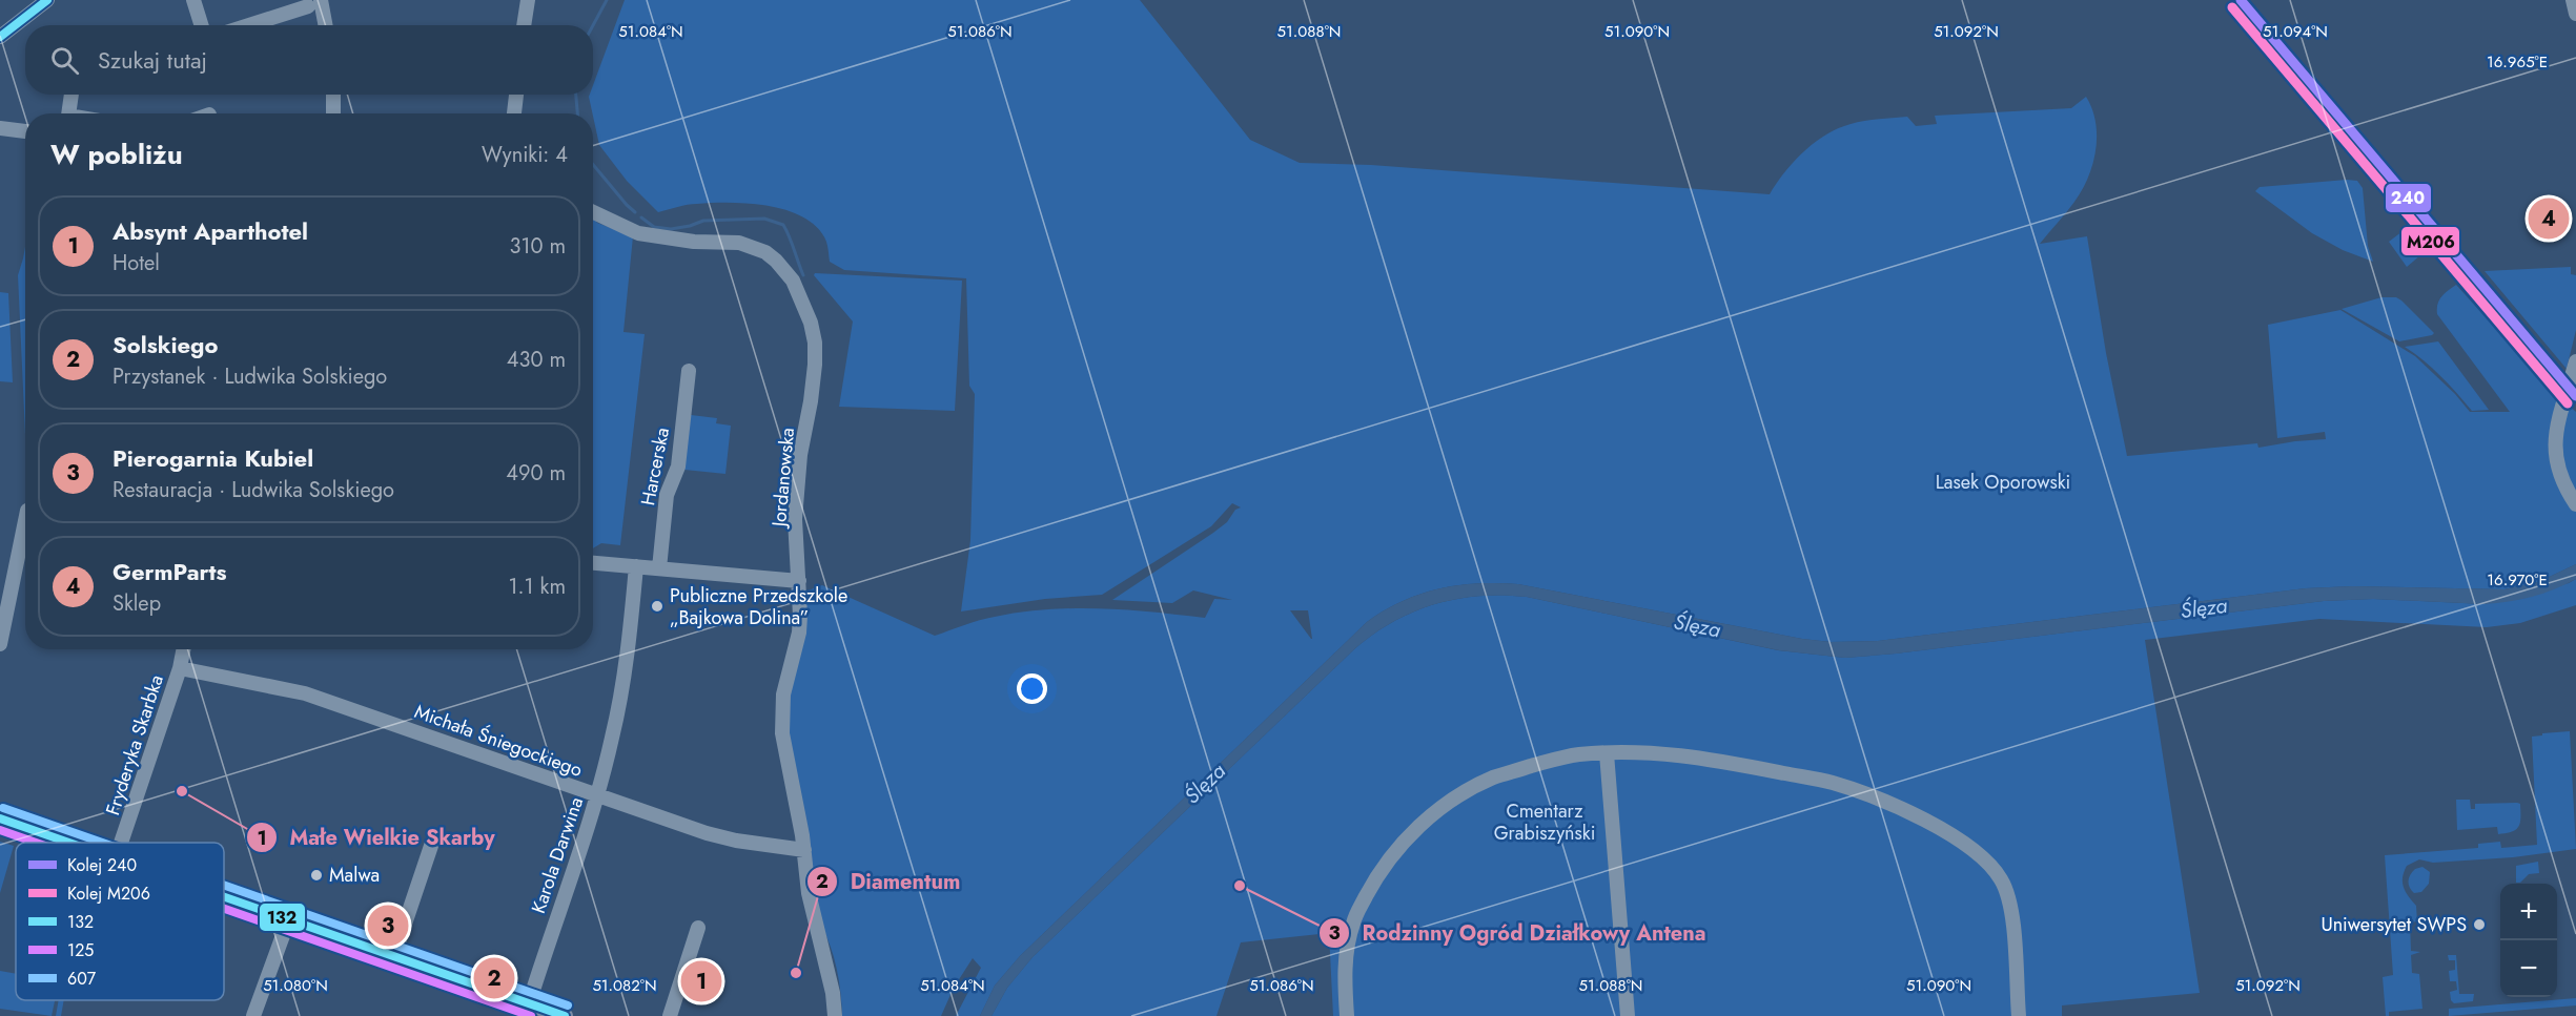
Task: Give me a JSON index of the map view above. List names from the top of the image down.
{
  "streets": {
    "street": [
      "Harcerska",
      "Jordanowska",
      "Michała Śniegockiego",
      "Fryderyka Skarbka",
      "Karola Darwina"
    ]
  },
  "crossings": [
    ["Jordanowska", "Michała Śniegockiego"],
    ["Michała Śniegockiego", "Fryderyka Skarbka"],
    ["Michała Śniegockiego", "Karola Darwina"]
  ],
  "water": ["Ślęza"],
  "parks": ["Lasek Oporowski", "Cmentarz Grabiszyński"],
  "places": [
    "Publiczne Przedszkole „Bajkowa Dolina”",
    "Małe Wielkie Skarby",
    "Malwa",
    "Rodzinny Ogród Działkowy Antena",
    "Uniwersytet SWPS",
    "Diamentum"
  ],
  "lines": [
    "rail line 240",
    "transit line 132",
    "rail line M206",
    "transit line 607",
    "transit line 125"
  ],
  "legend": [
    "Kolej 240",
    "Kolej M206",
    "132",
    "125",
    "607"
  ],
  "page": {
    "search": "Szukaj tutaj",
    "heading": ["W pobliżu", "Wyniki: 4"],
    "pins": [
      "4",
      "3",
      "2",
      "1"
    ],
    "list": [
      {
        "mark": "1",
        "name": "Absynt Aparthotel",
        "note": "Hotel",
        "value": "310 m"
      },
      {
        "mark": "2",
        "name": "Solskiego",
        "note": "Przystanek · Ludwika Solskiego",
        "value": "430 m"
      },
      {
        "mark": "3",
        "name": "Pierogarnia Kubiel",
        "note": "Restauracja · Ludwika Solskiego",
        "value": "490 m"
      },
      {
        "mark": "4",
        "name": "GermParts",
        "note": "Sklep",
        "value": "1.1 km"
      }
    ],
    "map_buttons": ["+", "−"]
  },
  "coordinates": [
    "51.084°N",
    "51.086°N",
    "51.088°N",
    "51.090°N",
    "51.092°N",
    "51.094°N",
    "16.965°E",
    "16.970°E",
    "51.080°N",
    "51.082°N"
  ]
}
